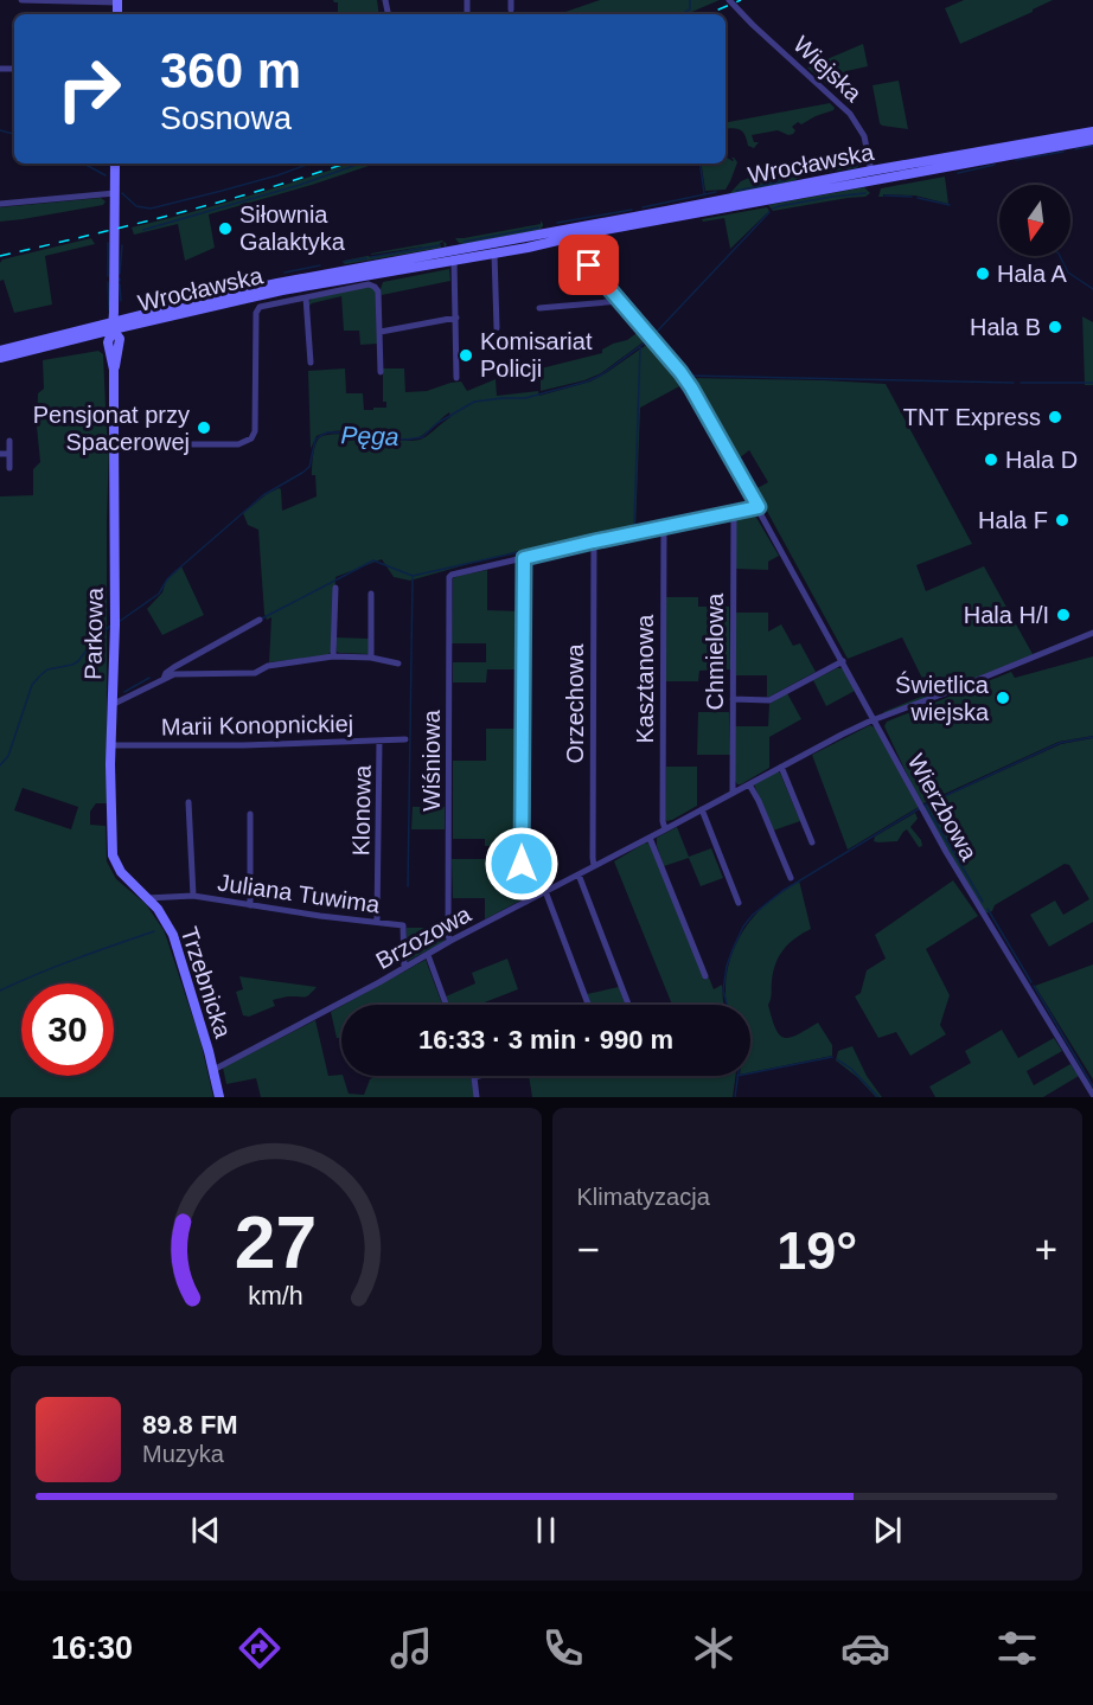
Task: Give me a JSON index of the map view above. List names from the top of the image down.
{
  "streets": {
    "main road": ["Wrocławska", "Parkowa", "Trzebnicka"],
    "street": [
      "Wiejska",
      "Chmielowa",
      "Kasztanowa",
      "Orzechowa",
      "Marii Konopnickiej",
      "Wiśniowa",
      "Wierzbowa",
      "Klonowa",
      "Juliana Tuwima",
      "Brzozowa"
    ]
  },
  "crossings": [
    ["Wiejska", "Wrocławska"],
    ["Wrocławska", "Parkowa"],
    ["Wrocławska", "Wierzbowa"],
    ["Parkowa", "Marii Konopnickiej"],
    ["Parkowa", "Trzebnicka"],
    ["Chmielowa", "Brzozowa"],
    ["Kasztanowa", "Brzozowa"],
    ["Orzechowa", "Brzozowa"],
    ["Marii Konopnickiej", "Klonowa"],
    ["Wiśniowa", "Brzozowa"],
    ["Wierzbowa", "Brzozowa"],
    ["Klonowa", "Juliana Tuwima"],
    ["Juliana Tuwima", "Brzozowa"],
    ["Juliana Tuwima", "Trzebnicka"],
    ["Brzozowa", "Trzebnicka"]
  ],
  "water": ["Pęga"],
  "places": [
    "Siłownia Galaktyka",
    "Hala A",
    "Hala B",
    "Komisariat Policji",
    "TNT Express",
    "Pensjonat przy Spacerowej",
    "Hala D",
    "Hala F",
    "Hala H/I",
    "Świetlica wiejska"
  ],
  "north": "bottom",
  "page": {
    "turn": ["360 m", "Sosnowa"],
    "limit": "30",
    "trip": "16:33 · 3 min · 990 m",
    "tile": "Klimatyzacja",
    "heat": ["−", "19°", "+"],
    "song": ["89.8 FM", "Muzyka"],
    "tabs": "16:30",
    "gauge": ["27", "km/h"]
  }
}
